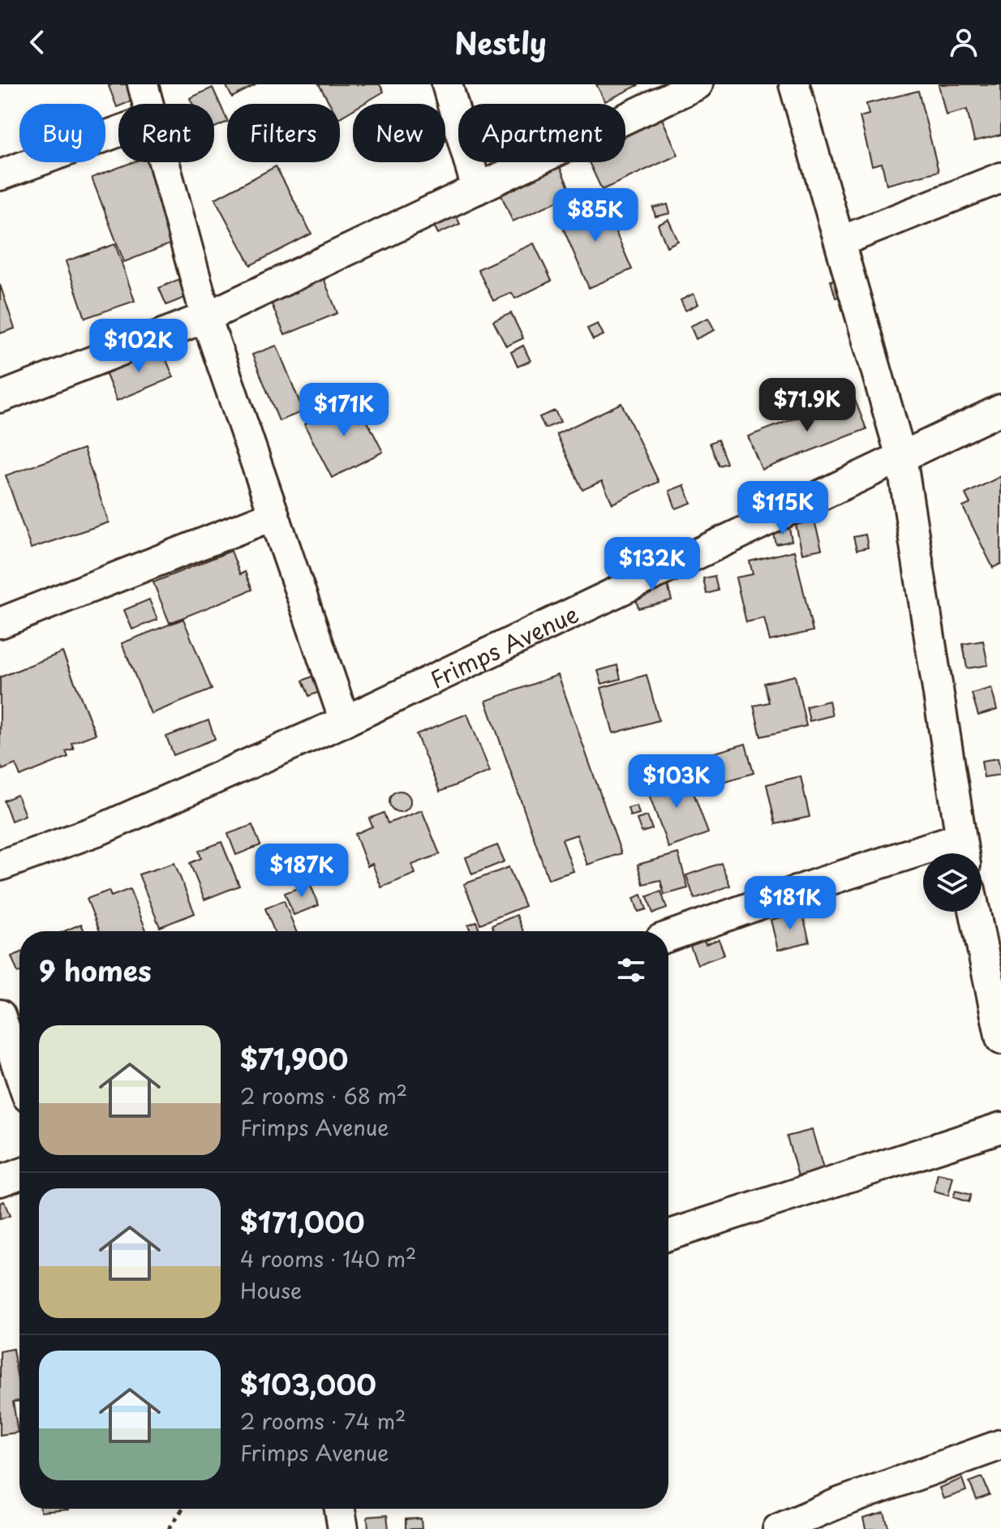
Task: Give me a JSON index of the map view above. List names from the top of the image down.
{
  "streets": {
    "street": ["Frimps Avenue"]
  },
  "page": {
    "header": "Nestly",
    "chip": [
      "Buy",
      "Rent",
      "Filters",
      "New",
      "Apartment"
    ],
    "price": [
      "$85K",
      "$102K",
      "$71.9K",
      "$171K",
      "$115K",
      "$132K",
      "$103K",
      "$187K",
      "$181K"
    ],
    "heading": "9 homes",
    "list": [
      {
        "name": "$71,900",
        "note": "2 rooms · 68 m² · Frimps Avenue"
      },
      {
        "name": "$171,000",
        "note": "4 rooms · 140 m² · House"
      },
      {
        "name": "$103,000",
        "note": "2 rooms · 74 m² · Frimps Avenue"
      }
    ]
  }
}
